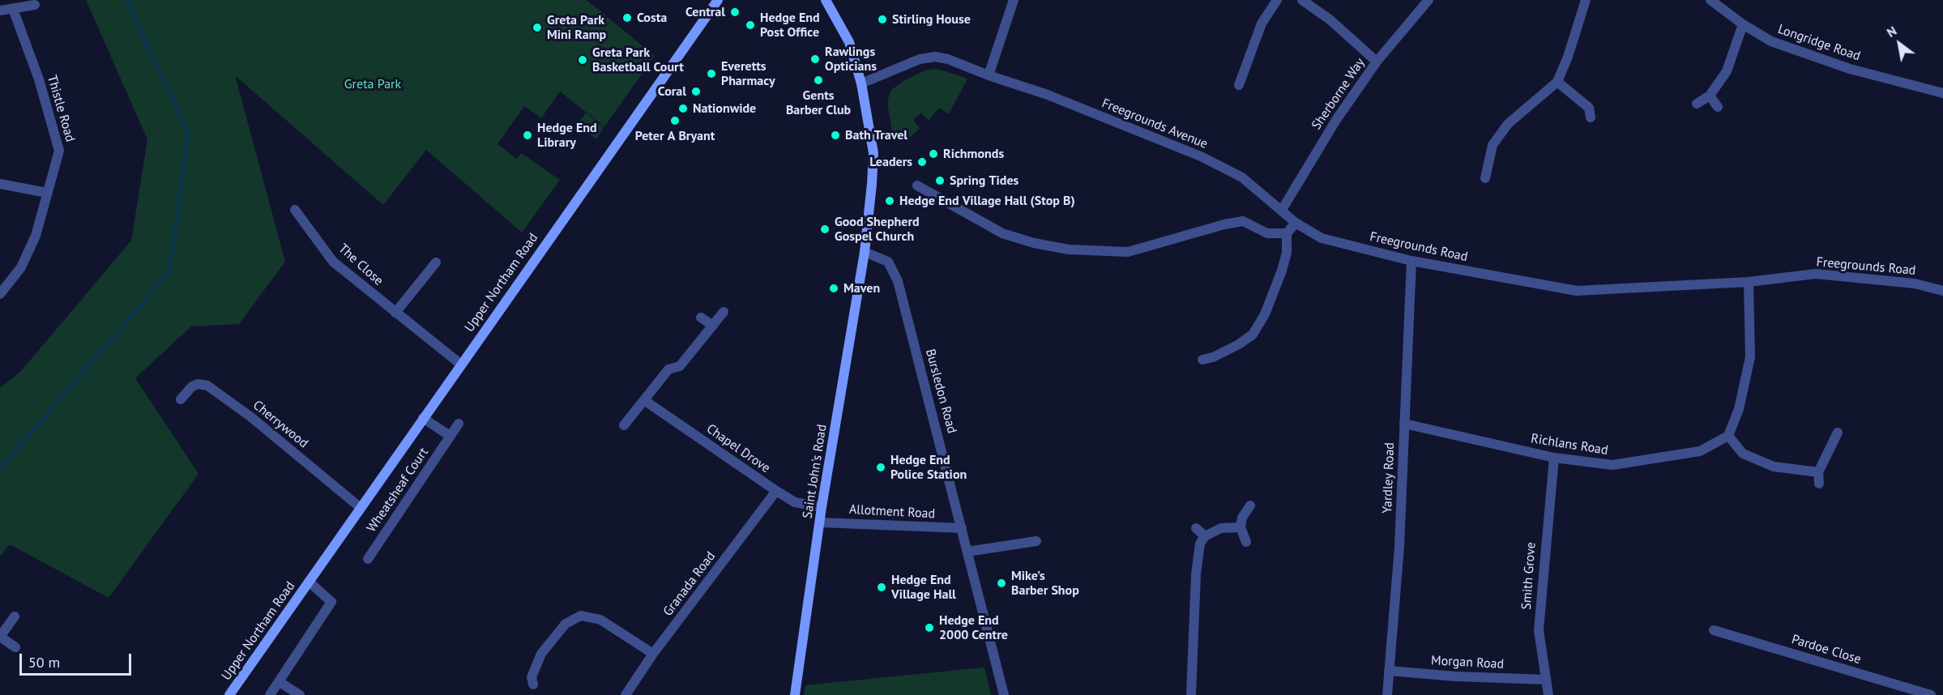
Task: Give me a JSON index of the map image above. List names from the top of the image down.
{
  "streets": {
    "main road": ["Upper Northam Road", "Saint John's Road"],
    "street": [
      "Longridge Road",
      "Sherborne Way",
      "Thistle Road",
      "Freegrounds Avenue",
      "Freegrounds Road",
      "The Close",
      "Bursledon Road",
      "Cherrywood",
      "Richlans Road",
      "Chapel Drove",
      "Yardley Road",
      "Wheatsheaf Court",
      "Allotment Road",
      "Smith Grove",
      "Granada Road",
      "Pardoe Close",
      "Morgan Road"
    ]
  },
  "crossings": [
    ["Sherborne Way", "Freegrounds Avenue"],
    ["Freegrounds Avenue", "Freegrounds Road"],
    ["Freegrounds Avenue", "Saint John's Road"],
    ["Freegrounds Road", "Yardley Road"],
    ["The Close", "Upper Northam Road"],
    ["Upper Northam Road", "Cherrywood"],
    ["Bursledon Road", "Saint John's Road"],
    ["Bursledon Road", "Allotment Road"],
    ["Richlans Road", "Yardley Road"],
    ["Richlans Road", "Smith Grove"],
    ["Chapel Drove", "Saint John's Road"],
    ["Chapel Drove", "Granada Road"],
    ["Saint John's Road", "Allotment Road"],
    ["Yardley Road", "Morgan Road"],
    ["Smith Grove", "Morgan Road"]
  ],
  "parks": ["Greta Park"],
  "places": [
    "Central",
    "Costa",
    "Stirling House",
    "Hedge End Post Office",
    "Greta Park Mini Ramp",
    "Rawlings Opticians",
    "Greta Park Basketball Court",
    "Everetts Pharmacy",
    "Gents Barber Club",
    "Coral",
    "Nationwide",
    "Peter A Bryant",
    "Hedge End Library",
    "Bath Travel",
    "Richmonds",
    "Leaders",
    "Spring Tides",
    "Hedge End Village Hall (Stop B)",
    "Good Shepherd Gospel Church",
    "Maven",
    "Hedge End Police Station",
    "Mike's Barber Shop",
    "Hedge End Village Hall",
    "Hedge End 2000 Centre"
  ],
  "scale_bar": "50 m",
  "north": "top left"
}
